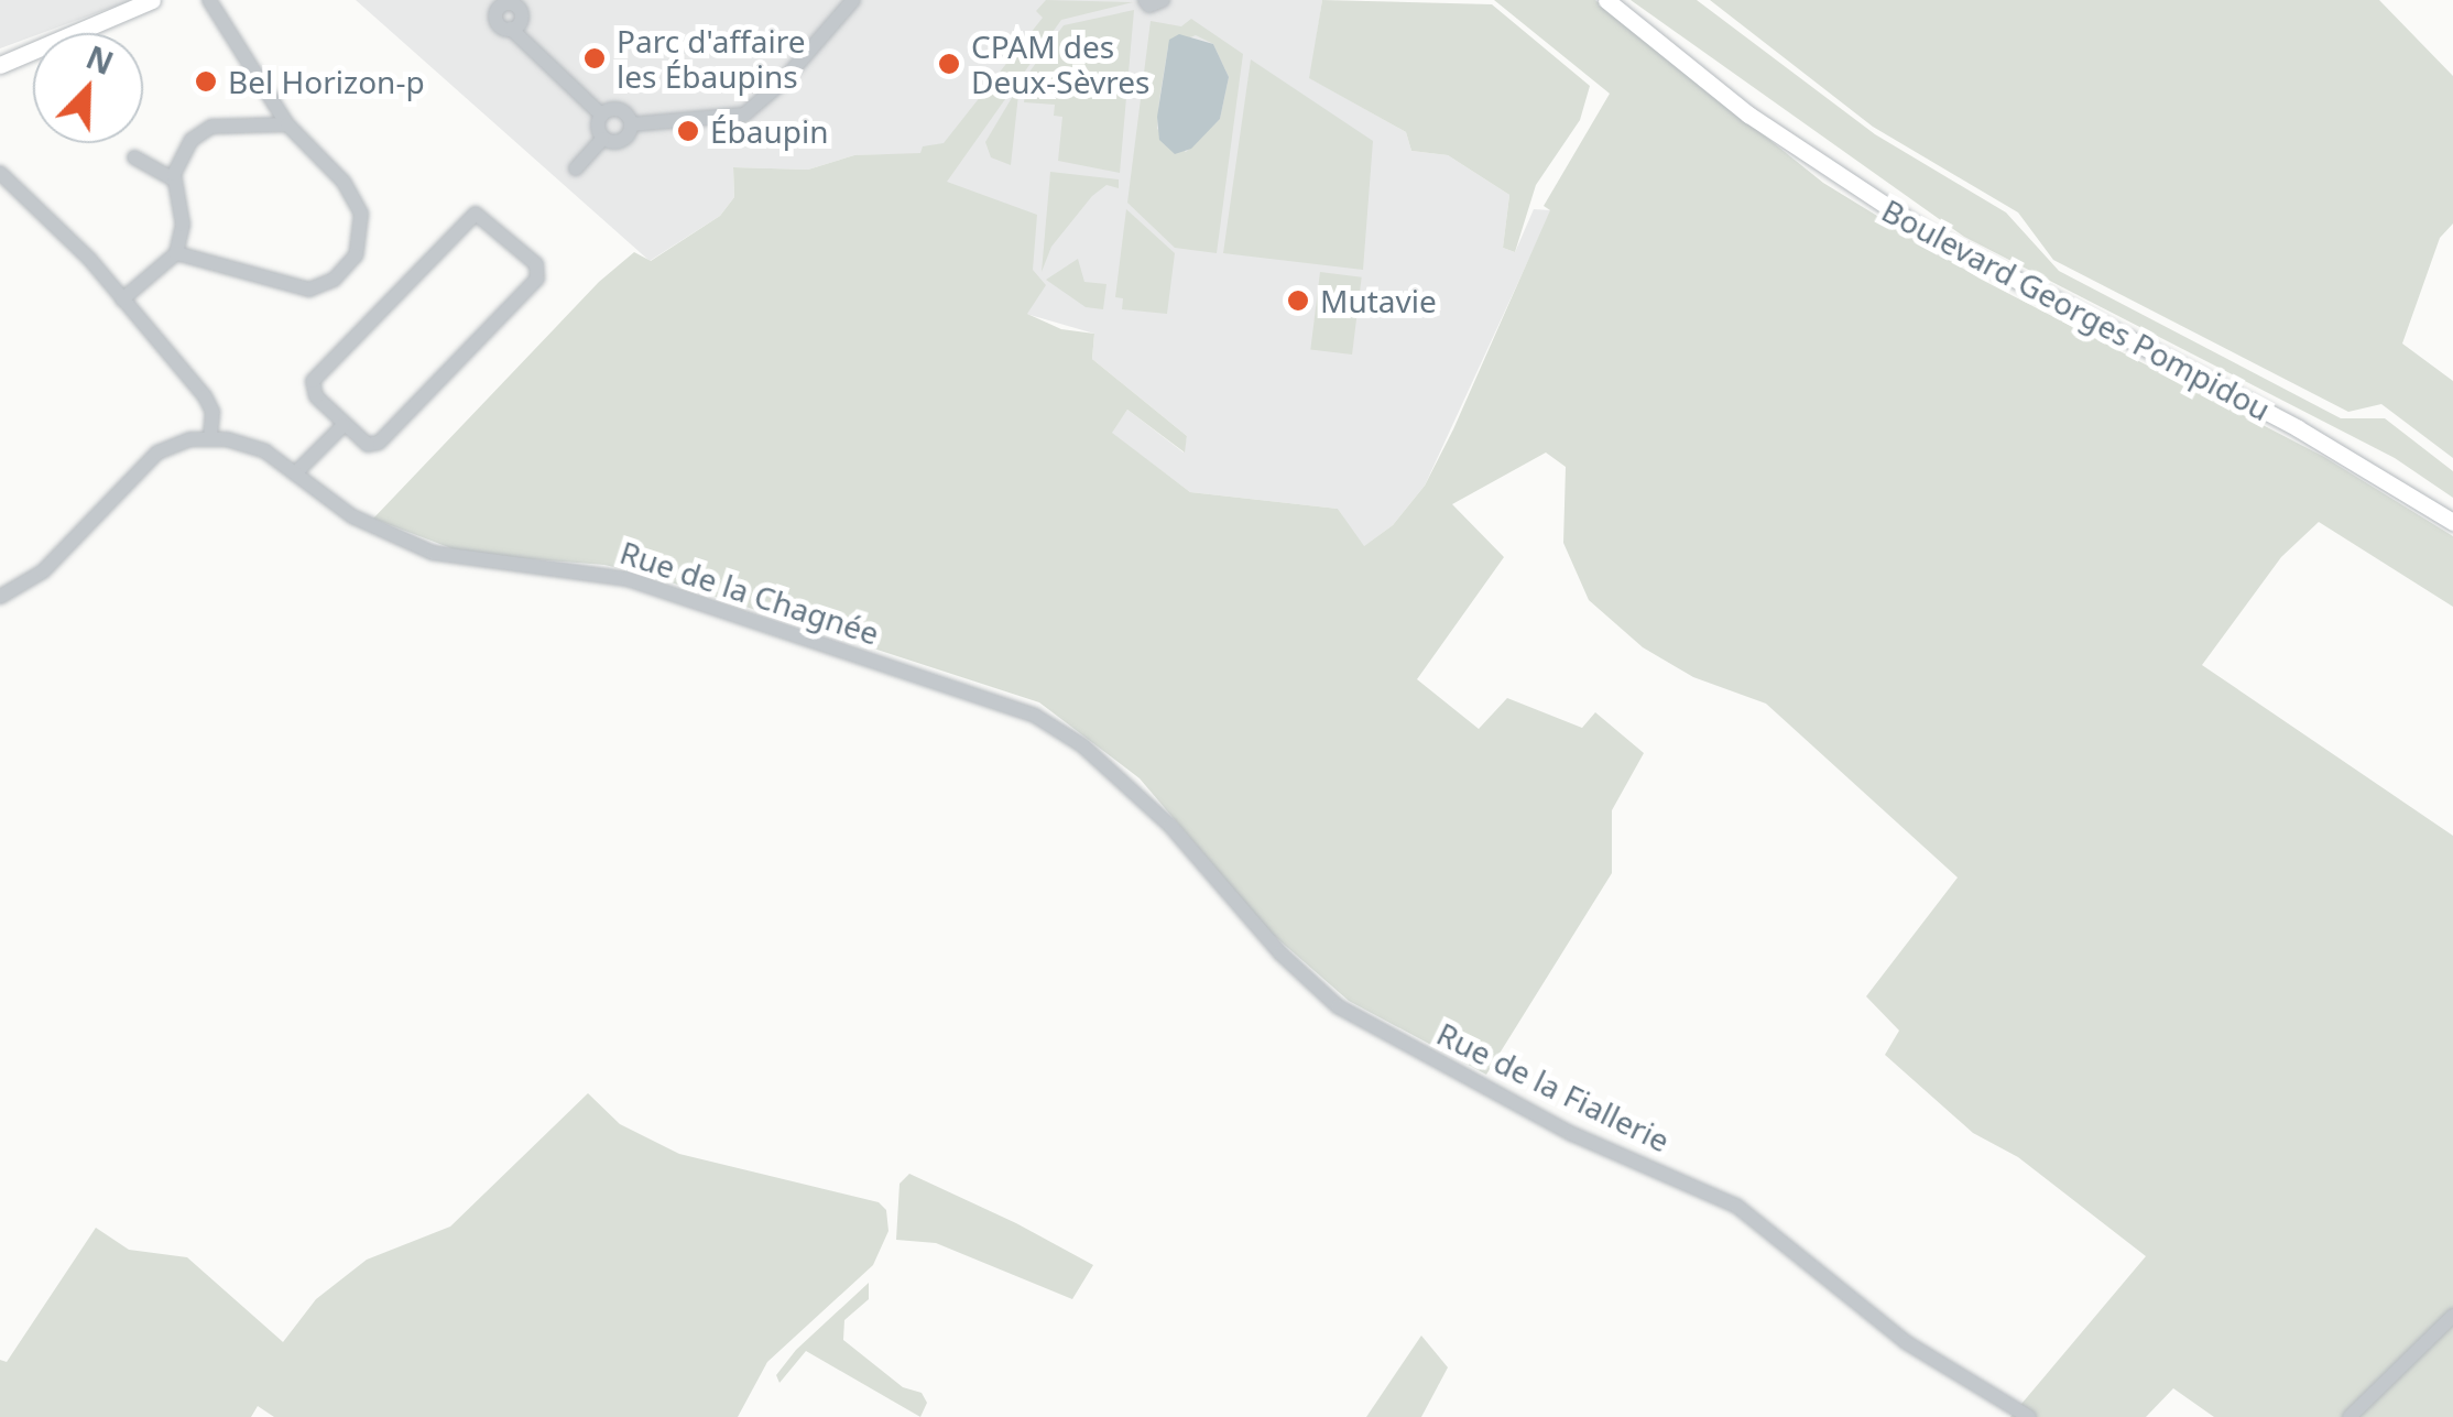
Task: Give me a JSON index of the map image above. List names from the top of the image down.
{
  "streets": {
    "main road": ["Boulevard Georges Pompidou"],
    "street": ["Rue de la Chagnée", "Rue de la Fiallerie"]
  },
  "crossings": [
    ["Rue de la Chagnée", "Rue de la Fiallerie"]
  ],
  "places": [
    "Parc d'affaire les Ébaupins",
    "CPAM des Deux-Sèvres",
    "Bel Horizon-p",
    "Ébaupin",
    "Mutavie"
  ],
  "north": "top right"
}
